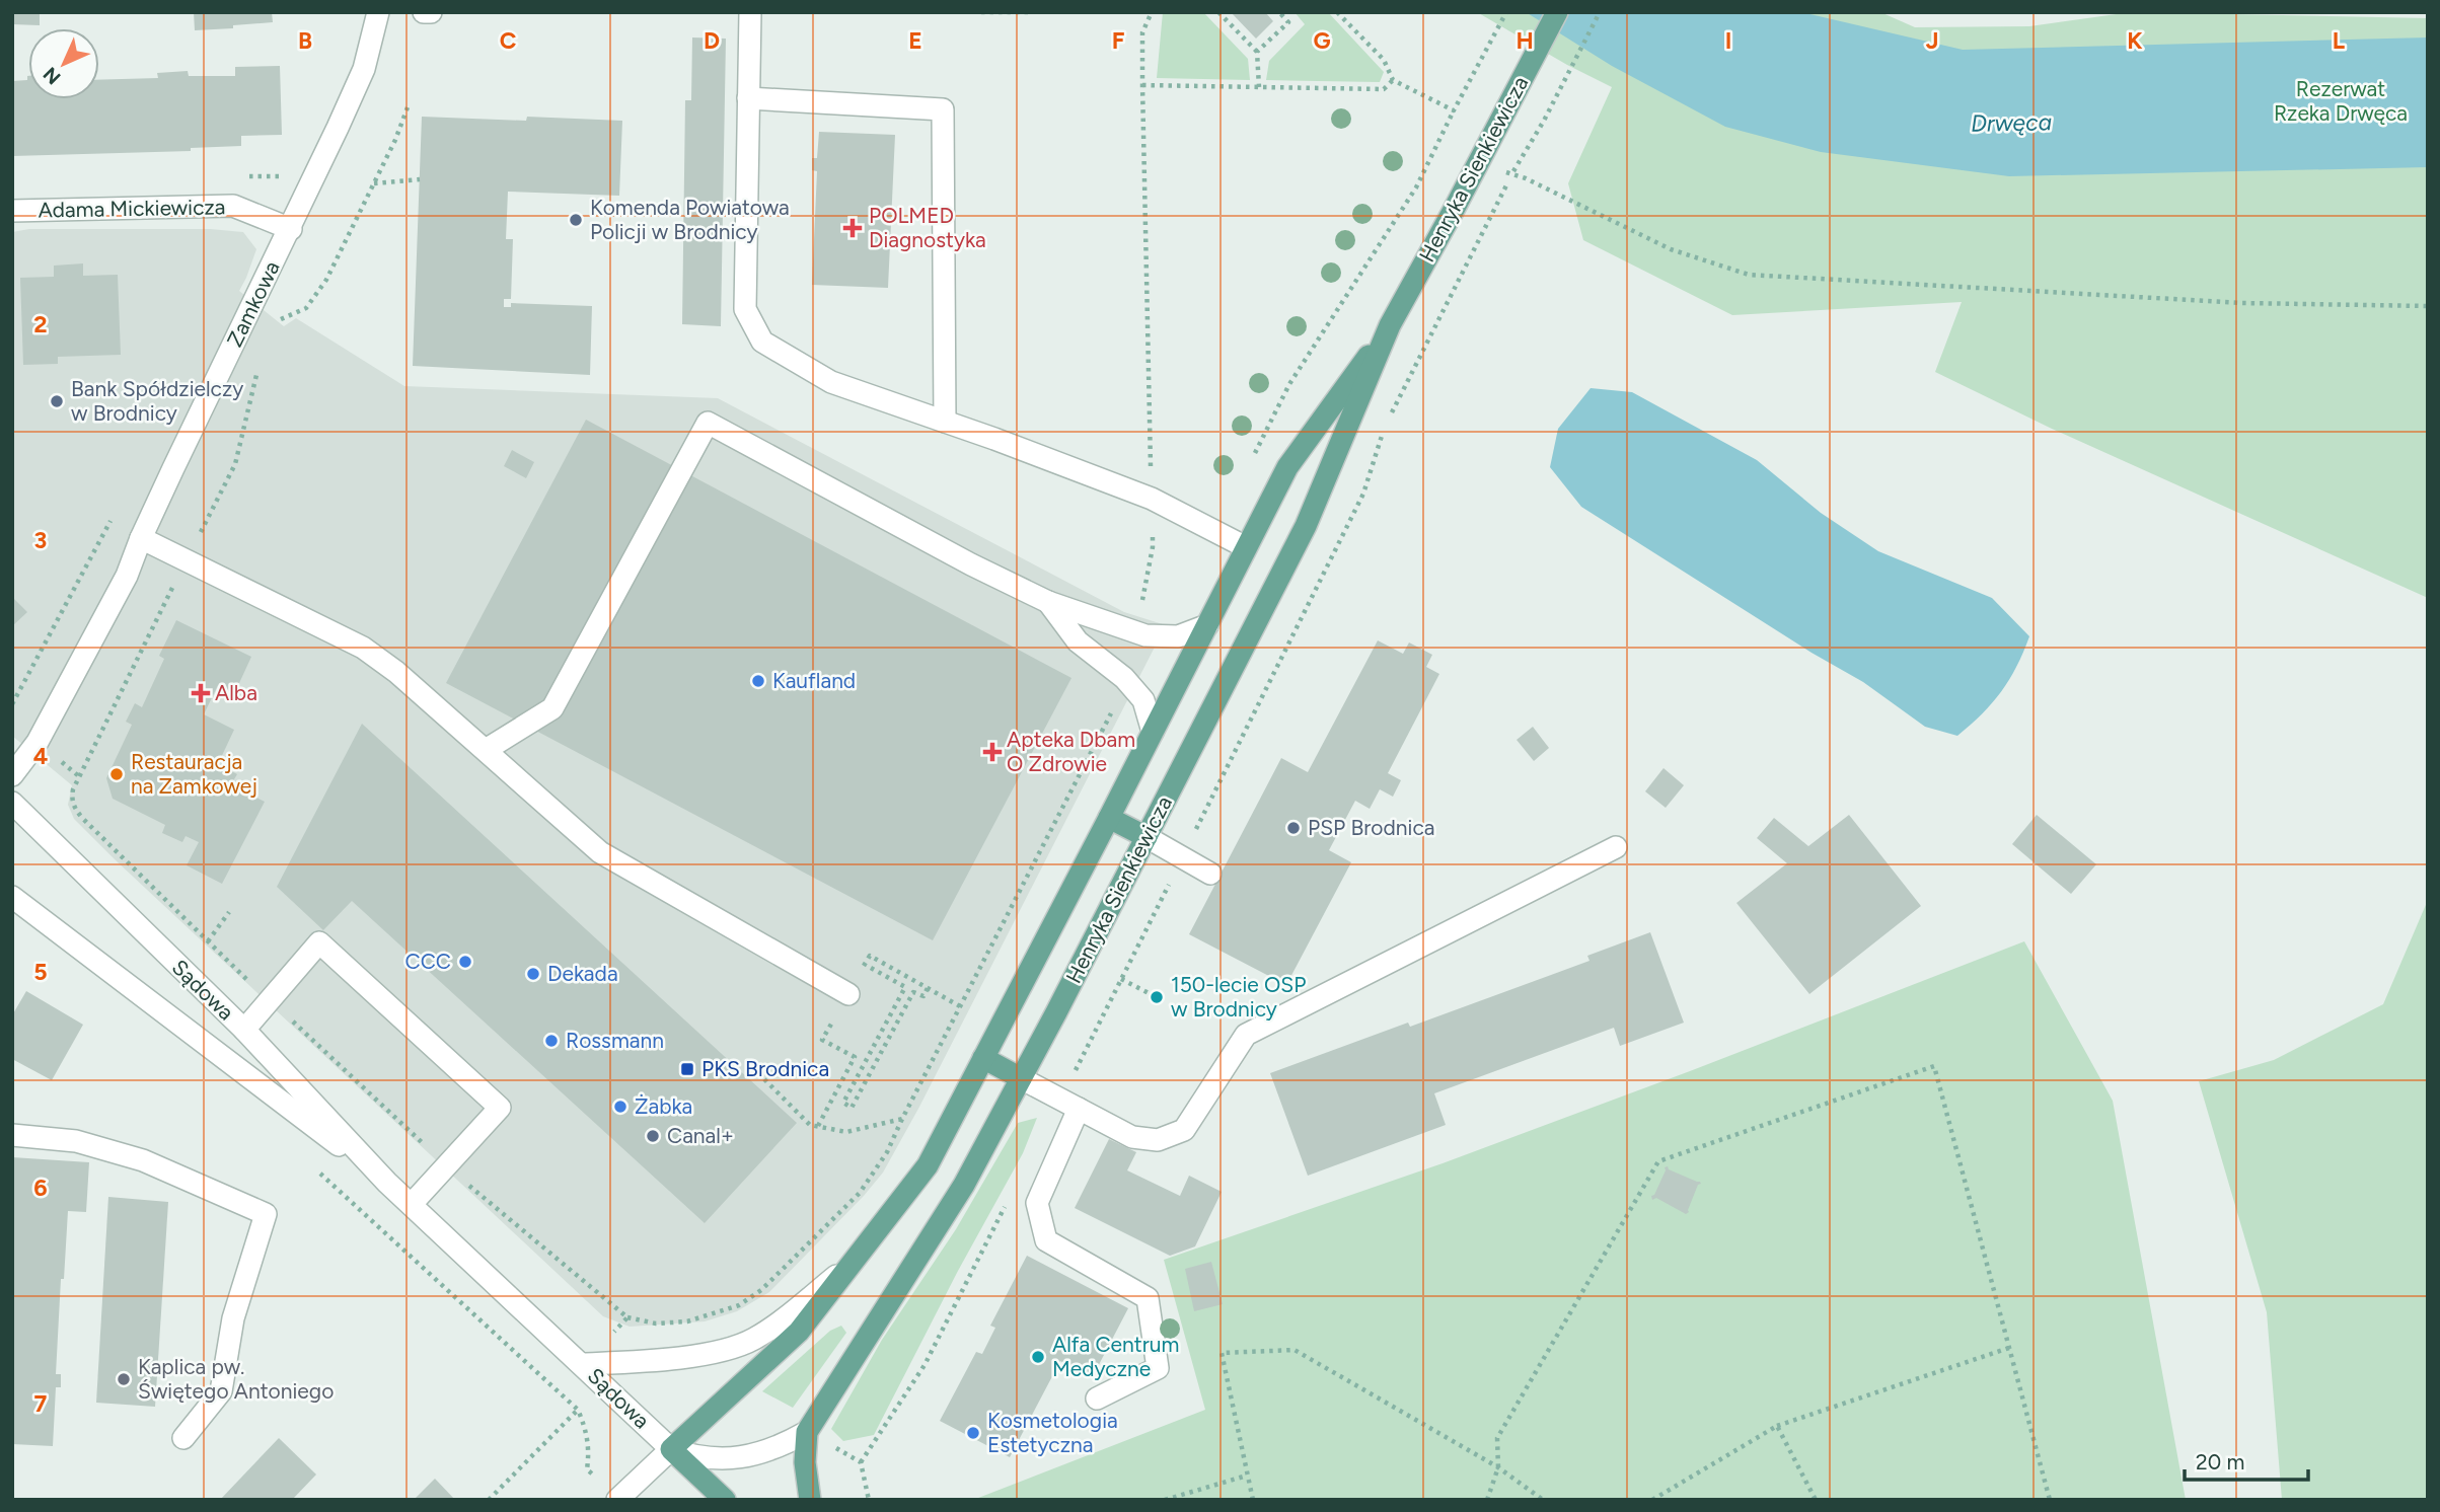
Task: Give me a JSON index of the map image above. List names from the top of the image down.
{
  "streets": {
    "main road": ["Henryka Sienkiewicza", "Sądowa"],
    "street": ["Adama Mickiewicza", "Zamkowa"]
  },
  "crossings": [
    ["Henryka Sienkiewicza", "Sądowa"],
    ["Adama Mickiewicza", "Zamkowa"]
  ],
  "water": ["Drwęca"],
  "parks": ["Rezerwat Rzeka Drwęca"],
  "places": {
    "other": [
      "Komenda Powiatowa Policji w Brodnicy",
      "Bank Spółdzielczy w Brodnicy",
      "Kaufland",
      "Restauracja na Zamkowej",
      "PSP Brodnica",
      "CCC",
      "Dekada",
      "150-lecie OSP w Brodnicy",
      "Rossmann",
      "Żabka",
      "Canal+",
      "Alfa Centrum Medyczne",
      "Kaplica pw. Świętego Antoniego",
      "Kosmetologia Estetyczna"
    ],
    "health": ["POLMED Diagnostyka", "Alba", "Apteka Dbam O Zdrowie"],
    "transit": ["PKS Brodnica"]
  },
  "scale_bar": "20 m",
  "north": "bottom left",
  "grid": {
    "columns": [
      "B",
      "C",
      "D",
      "E",
      "F",
      "G",
      "H",
      "I",
      "J",
      "K",
      "L"
    ],
    "rows": [
      "2",
      "3",
      "4",
      "5",
      "6",
      "7"
    ]
  }
}
